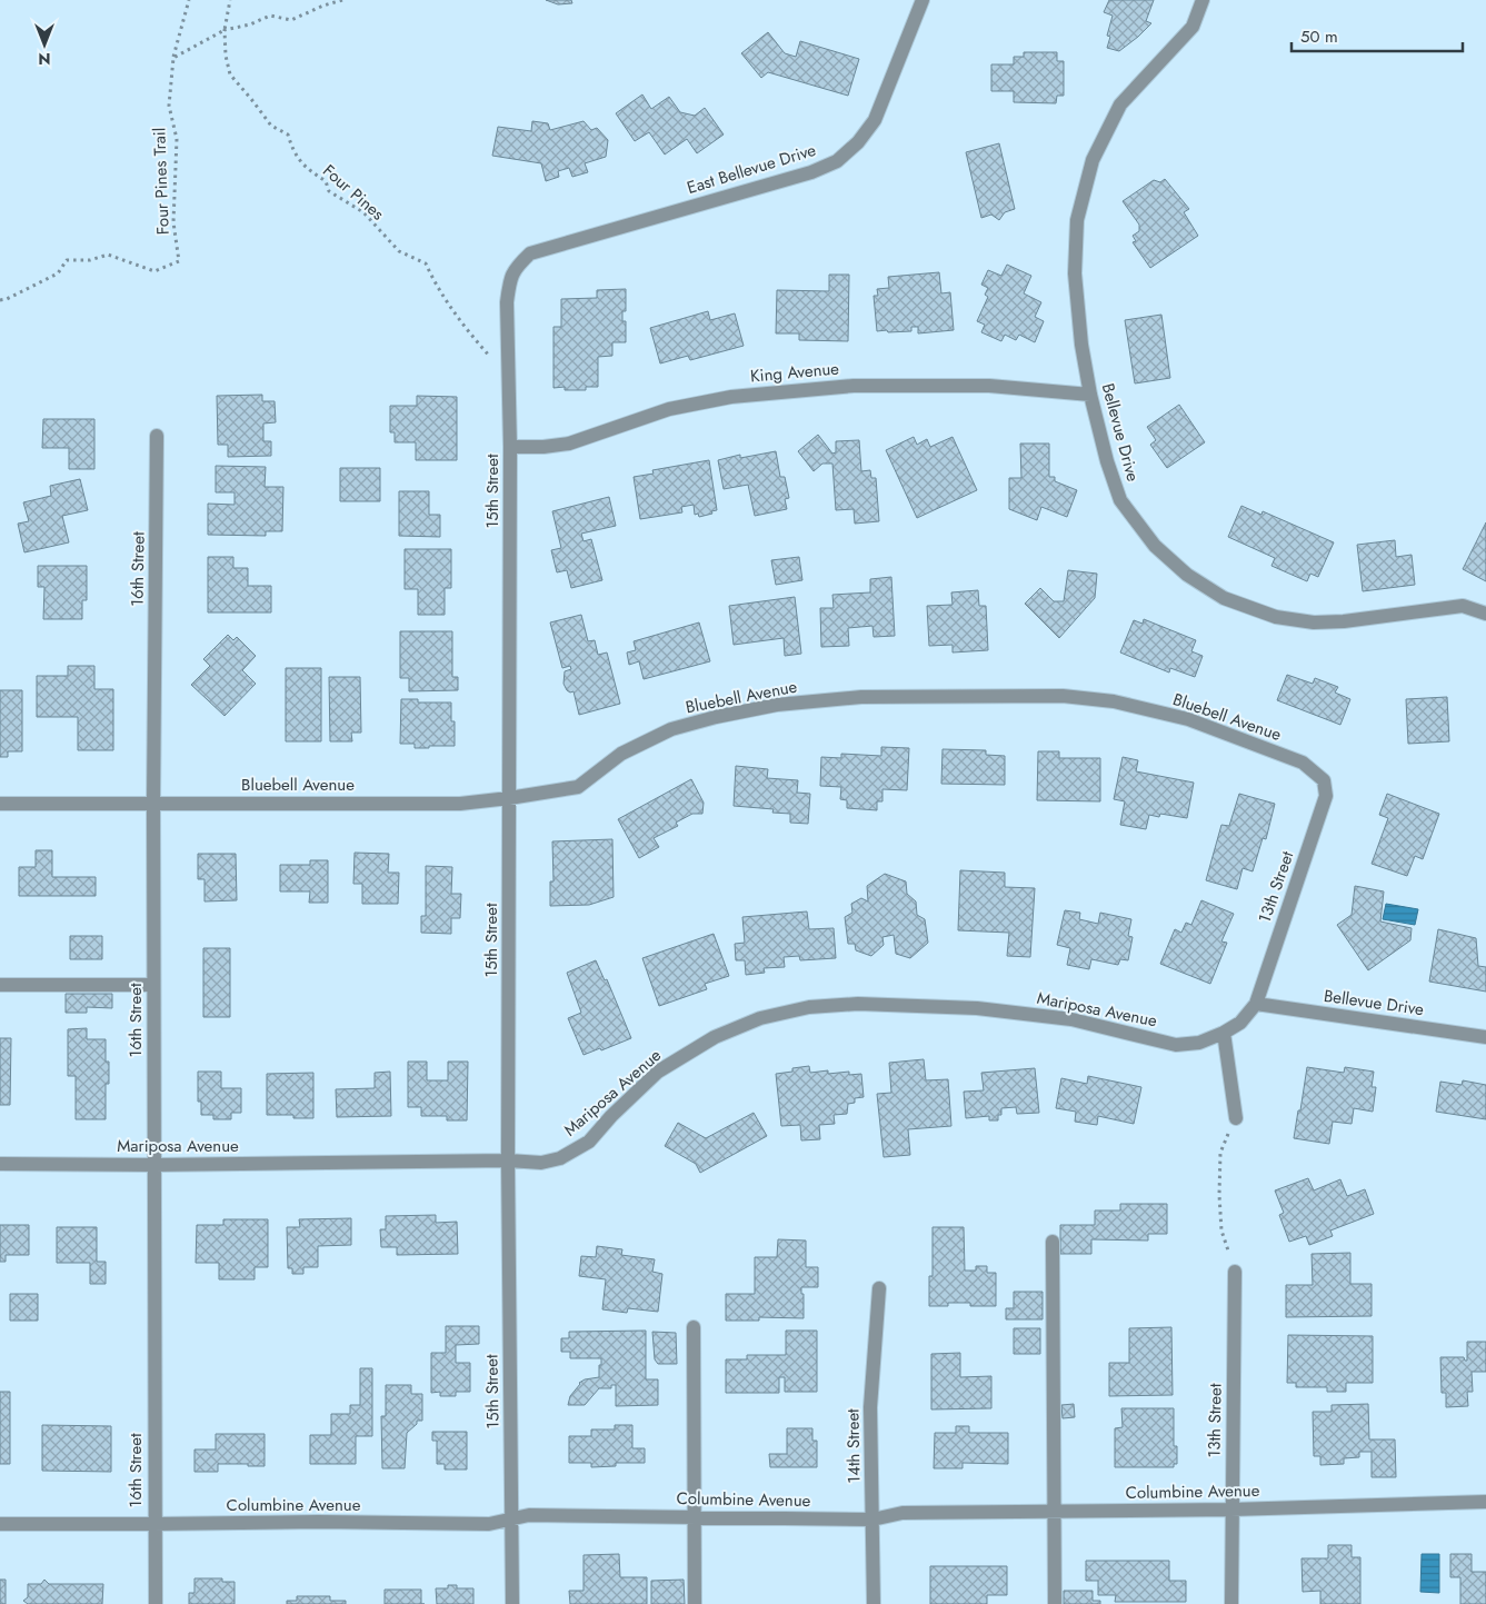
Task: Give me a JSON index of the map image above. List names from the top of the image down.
{
  "streets": {
    "street": [
      "East Bellevue Drive",
      "King Avenue",
      "Bellevue Drive",
      "15th Street",
      "16th Street",
      "Bluebell Avenue",
      "13th Street",
      "Mariposa Avenue",
      "14th Street",
      "Columbine Avenue"
    ],
    "path": ["Four Pines Trail", "Four Pines"]
  },
  "crossings": [
    ["East Bellevue Drive", "15th Street"],
    ["Four Pines", "15th Street"],
    ["King Avenue", "Bellevue Drive"],
    ["King Avenue", "15th Street"],
    ["Bellevue Drive", "13th Street"],
    ["Bellevue Drive", "Mariposa Avenue"],
    ["15th Street", "Bluebell Avenue"],
    ["15th Street", "Mariposa Avenue"],
    ["15th Street", "Columbine Avenue"],
    ["16th Street", "Bluebell Avenue"],
    ["16th Street", "Mariposa Avenue"],
    ["16th Street", "Columbine Avenue"],
    ["Bluebell Avenue", "13th Street"],
    ["13th Street", "Mariposa Avenue"],
    ["13th Street", "Columbine Avenue"],
    ["14th Street", "Columbine Avenue"]
  ],
  "scale_bar": "50 m",
  "north": "bottom"
}
